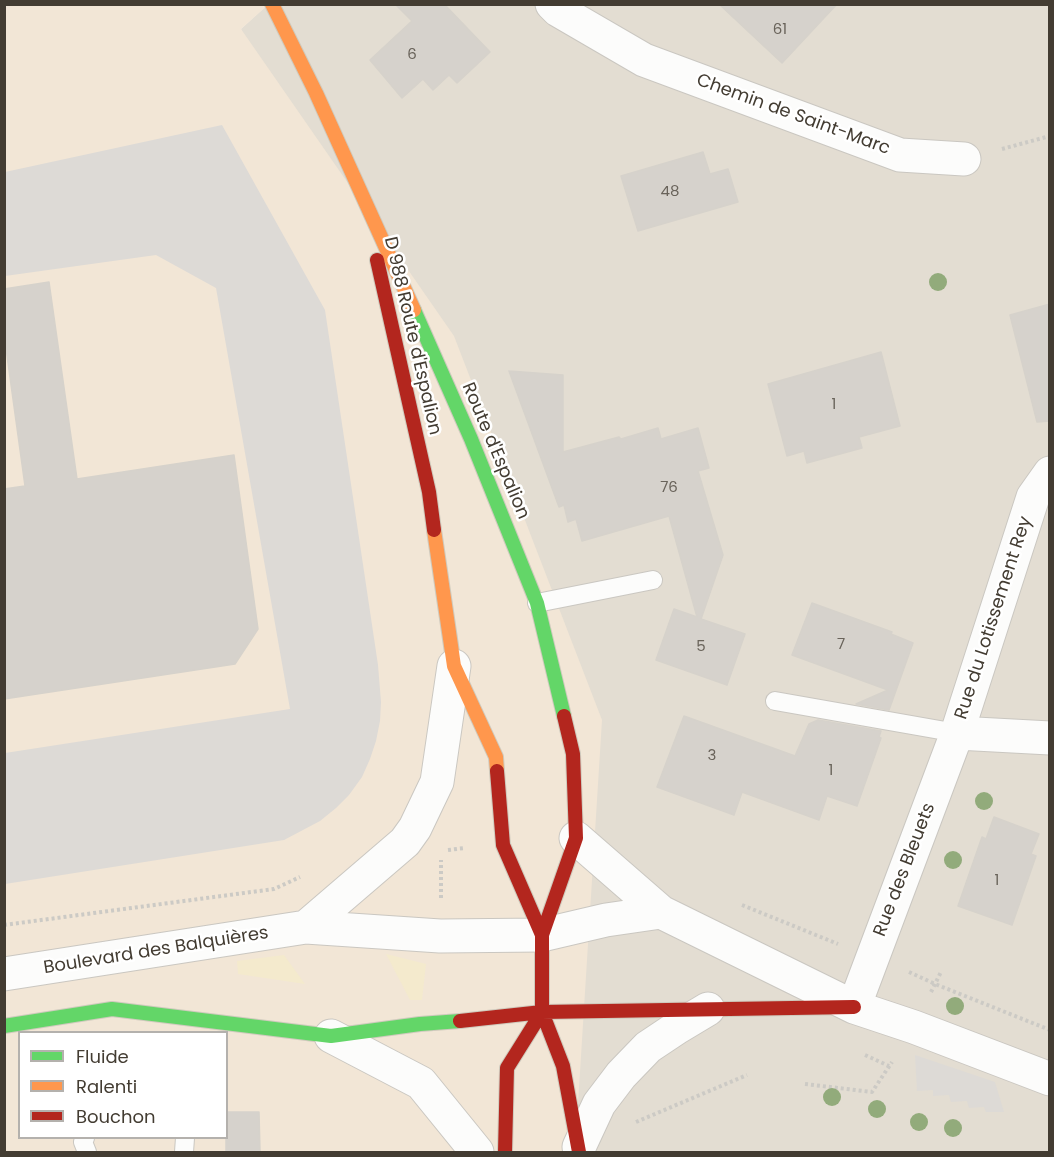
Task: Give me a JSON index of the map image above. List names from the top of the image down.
{
  "streets": {
    "main road": ["D 988 Route d'Espalion", "Route d'Espalion"],
    "street": [
      "Chemin de Saint-Marc",
      "Rue du Lotissement Rey",
      "Rue des Bleuets",
      "Boulevard des Balquières"
    ]
  },
  "crossings": [
    ["D 988 Route d'Espalion", "Route d'Espalion"],
    ["Route d'Espalion", "Boulevard des Balquières"],
    ["Rue du Lotissement Rey", "Rue des Bleuets"]
  ],
  "house_numbers": [
    "61",
    "6",
    "48",
    "1",
    "76",
    "7",
    "5",
    "3",
    "1",
    "1"
  ],
  "legend": ["Fluide", "Ralenti", "Bouchon"]
}
